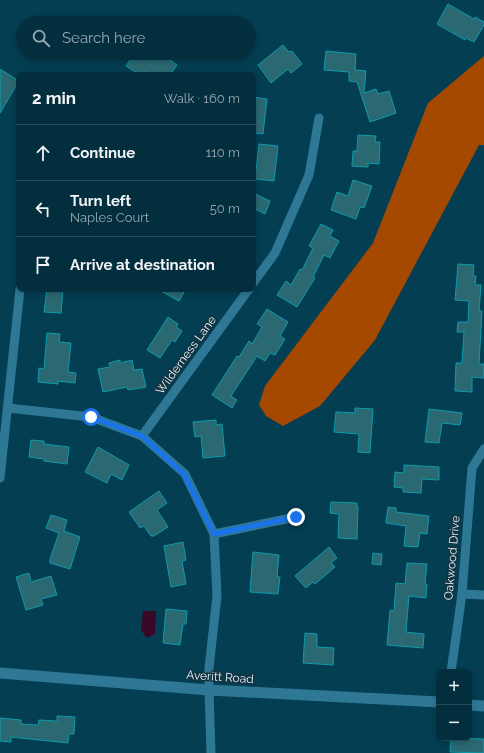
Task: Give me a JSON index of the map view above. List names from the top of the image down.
{
  "streets": {
    "street": ["Wilderness Lane", "Oakwood Drive", "Averitt Road"]
  },
  "page": {
    "search": "Search here",
    "heading": ["2 min", "Walk · 160 m"],
    "list": [
      ["Continue", "110 m"],
      ["Turn left", "Naples Court", "50 m"],
      "Arrive at destination"
    ],
    "map_buttons": ["+", "−"]
  }
}
